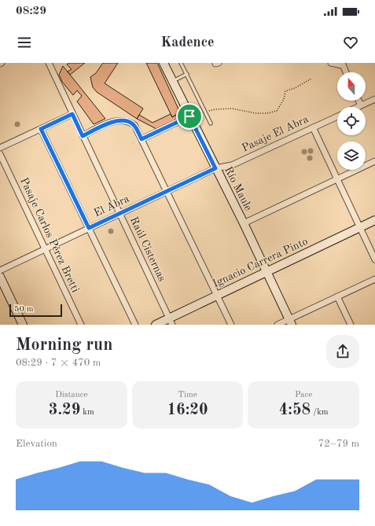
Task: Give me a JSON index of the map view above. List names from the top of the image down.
{
  "streets": {
    "street": [
      "Pasaje El Abra",
      "Río Maule",
      "El Abra",
      "Pasaje Carlos Pérez Bretti",
      "Raúl Cisternas",
      "Ignacio Carrera Pinto"
    ]
  },
  "crossings": [
    ["Pasaje El Abra", "Río Maule"],
    ["Pasaje El Abra", "El Abra"],
    ["Río Maule", "El Abra"],
    ["Río Maule", "Ignacio Carrera Pinto"],
    ["El Abra", "Pasaje Carlos Pérez Bretti"],
    ["El Abra", "Raúl Cisternas"],
    ["Raúl Cisternas", "Ignacio Carrera Pinto"]
  ],
  "scale_bar": "50 m",
  "north": "top",
  "page": {
    "status": "08:29",
    "header": "Kadence",
    "scale": "50 m",
    "heading": ["Morning run", "08:29 · 7 × 470 m"],
    "stats": [
      ["Distance", "3.29 km"],
      ["Time", "16:20"],
      ["Pace", "4:58 /km"]
    ],
    "chart": ["Elevation", "72–79 m"]
  }
}
